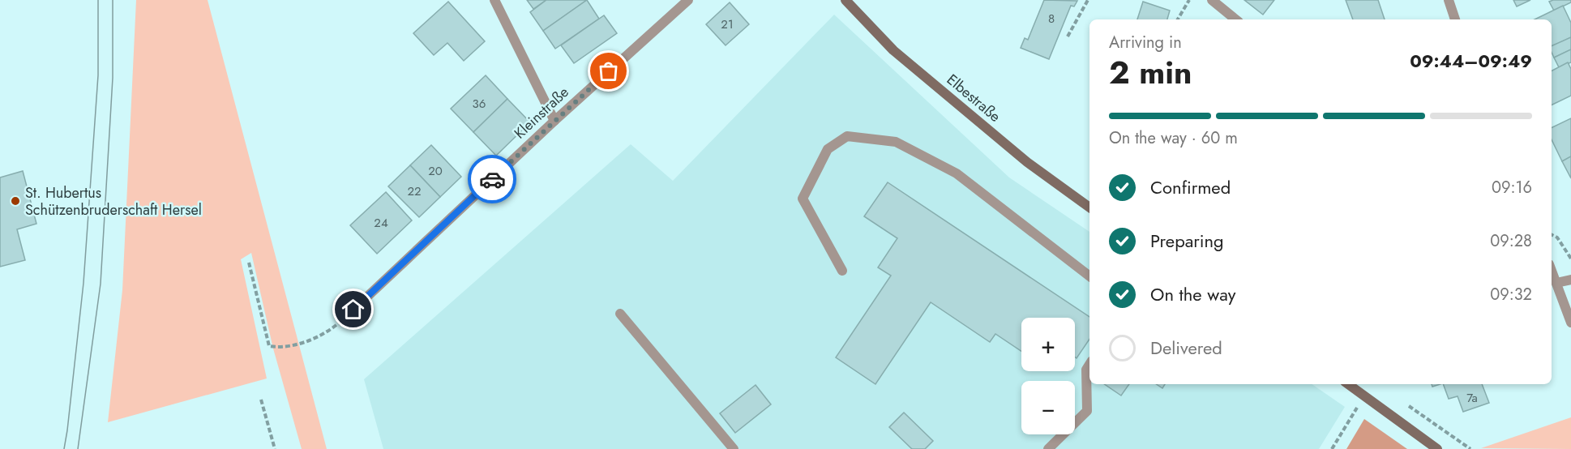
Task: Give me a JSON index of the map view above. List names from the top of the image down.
{
  "streets": {
    "main road": ["Elbestraße"],
    "street": ["Kleinstraße"]
  },
  "places": ["St. Hubertus Schützenbruderschaft Hersel"],
  "house_numbers": [
    "8",
    "21",
    "36",
    "20",
    "22",
    "24",
    "7a"
  ],
  "page": {
    "heading": ["2 min", "Arriving in", "09:44–09:49"],
    "bar": "On the way · 60 m",
    "list": [
      ["Confirmed", "09:16"],
      ["Preparing", "09:28"],
      ["On the way", "09:32"],
      "Delivered"
    ],
    "map_buttons": ["+", "−"]
  }
}
